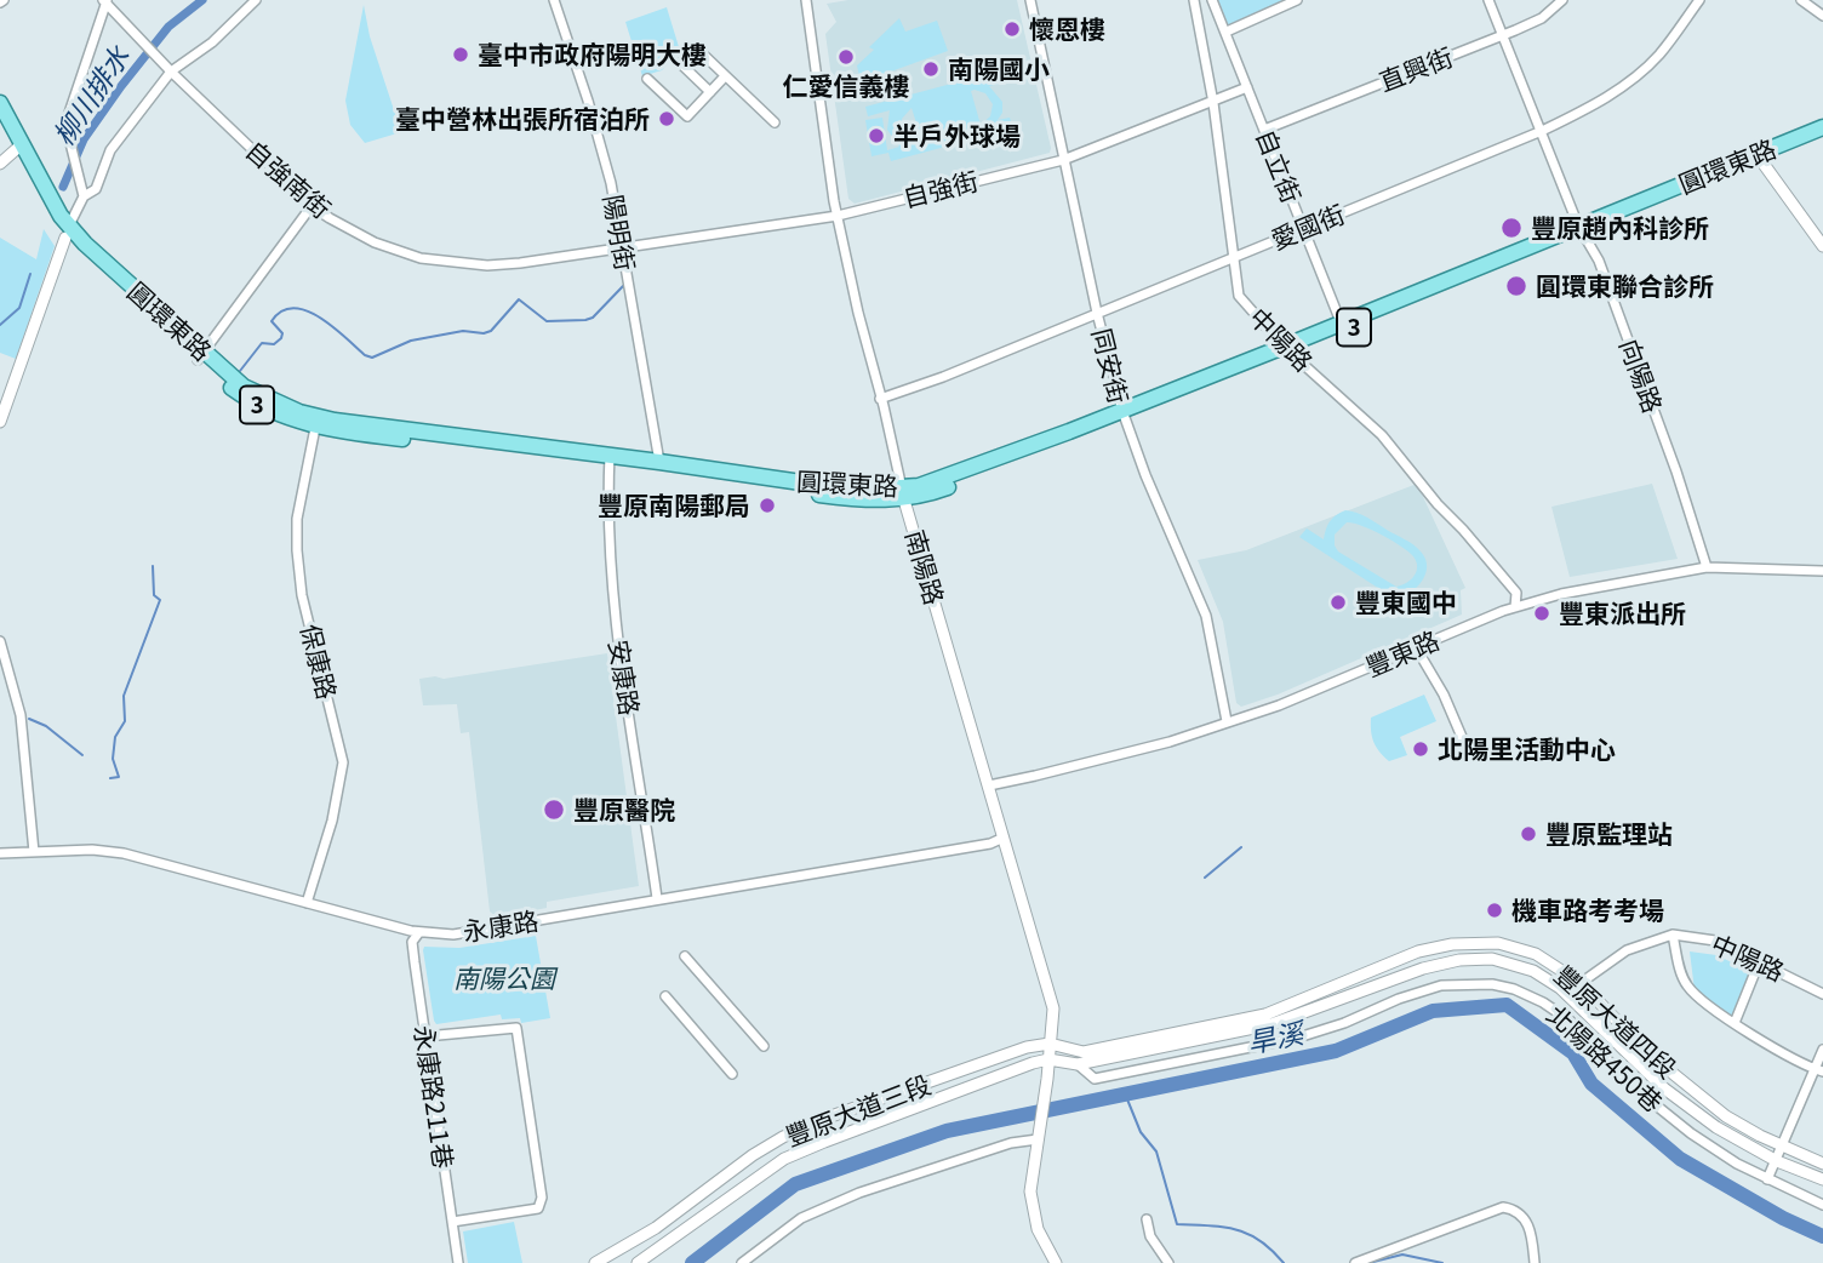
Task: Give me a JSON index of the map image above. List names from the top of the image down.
{
  "streets": {
    "main road": ["圓環東路", "3"],
    "street": [
      "直興街",
      "自立街",
      "自強南街",
      "自強街",
      "愛國街",
      "陽明街",
      "中陽路",
      "同安街",
      "向陽路",
      "南陽路",
      "豐東路",
      "保康路",
      "安康路",
      "永康路",
      "豐原大道四段",
      "北陽路450巷",
      "永康路211巷",
      "豐原大道三段"
    ]
  },
  "crossings": [
    ["直興街", "自立街"],
    ["直興街", "向陽路"],
    ["自立街", "圓環東路"],
    ["自立街", "自強街"],
    ["自立街", "愛國街"],
    ["圓環東路", "陽明街"],
    ["圓環東路", "中陽路"],
    ["圓環東路", "同安街"],
    ["圓環東路", "向陽路"],
    ["圓環東路", "南陽路"],
    ["圓環東路", "保康路"],
    ["圓環東路", "安康路"],
    ["自強南街", "自強街"],
    ["自強南街", "陽明街"],
    ["自強街", "陽明街"],
    ["自強街", "中陽路"],
    ["自強街", "同安街"],
    ["自強街", "南陽路"],
    ["愛國街", "中陽路"],
    ["愛國街", "同安街"],
    ["愛國街", "向陽路"],
    ["愛國街", "南陽路"],
    ["中陽路", "豐東路"],
    ["中陽路", "豐原大道四段"],
    ["同安街", "豐東路"],
    ["向陽路", "豐東路"],
    ["南陽路", "豐東路"],
    ["南陽路", "永康路"],
    ["南陽路", "豐原大道四段"],
    ["南陽路", "豐原大道三段"],
    ["保康路", "永康路"],
    ["安康路", "永康路"],
    ["永康路", "永康路211巷"],
    ["豐原大道四段", "北陽路450巷"],
    ["豐原大道四段", "豐原大道三段"]
  ],
  "water": ["柳川排水", "旱溪"],
  "parks": ["南陽公園"],
  "places": [
    "懷恩樓",
    "臺中市政府陽明大樓",
    "仁愛信義樓",
    "南陽國小",
    "臺中營林出張所宿泊所",
    "半戶外球場",
    "豐原趙內科診所",
    "圓環東聯合診所",
    "豐原南陽郵局",
    "豐東國中",
    "豐東派出所",
    "北陽里活動中心",
    "豐原醫院",
    "豐原監理站",
    "機車路考考場"
  ]
}
